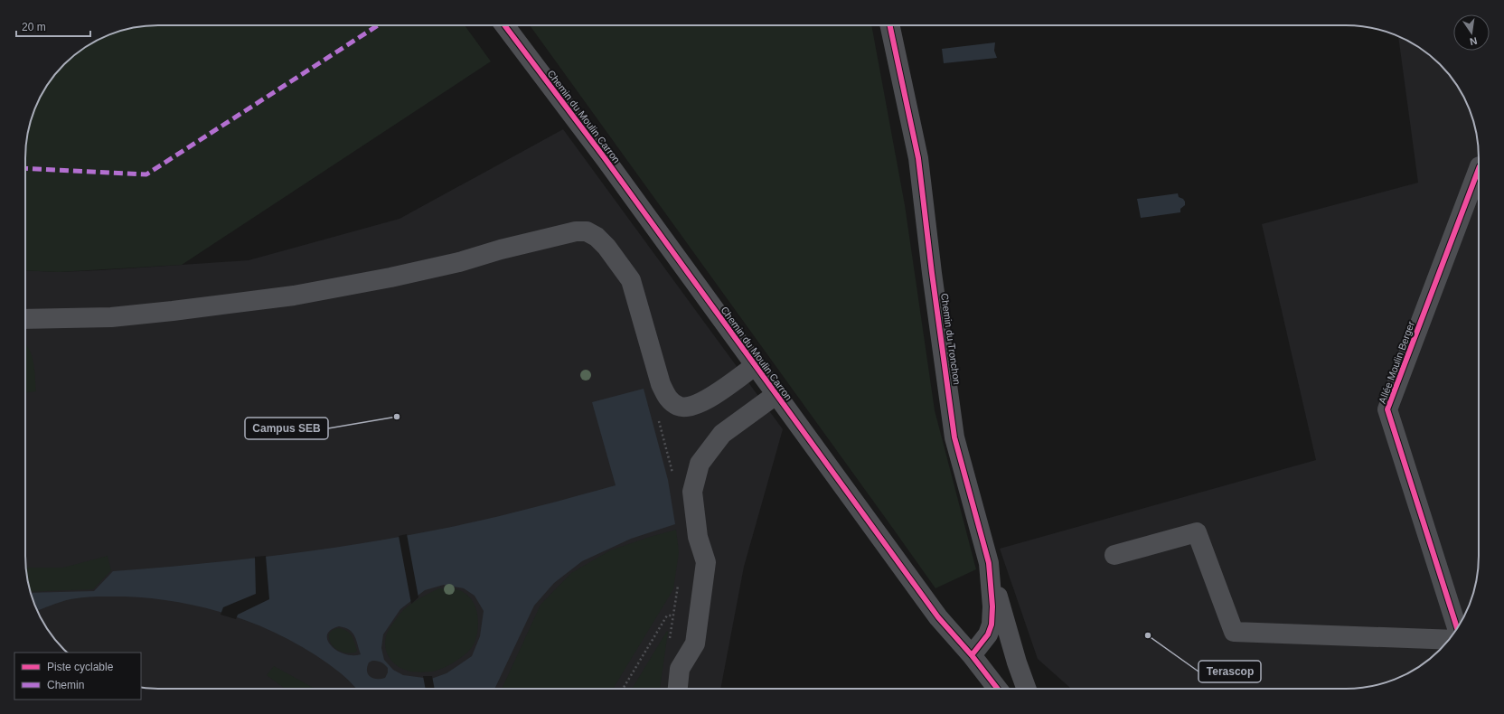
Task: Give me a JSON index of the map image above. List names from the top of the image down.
{
  "streets": {
    "street": ["Chemin du Moulin Carron", "Chemin du Tronchon", "Allée Moulin Berger"]
  },
  "crossings": [
    ["Chemin du Moulin Carron", "Chemin du Tronchon"]
  ],
  "places": ["Campus SEB", "Terascop"],
  "legend": ["Piste cyclable", "Chemin"],
  "scale_bar": "20 m",
  "north": "bottom"
}
